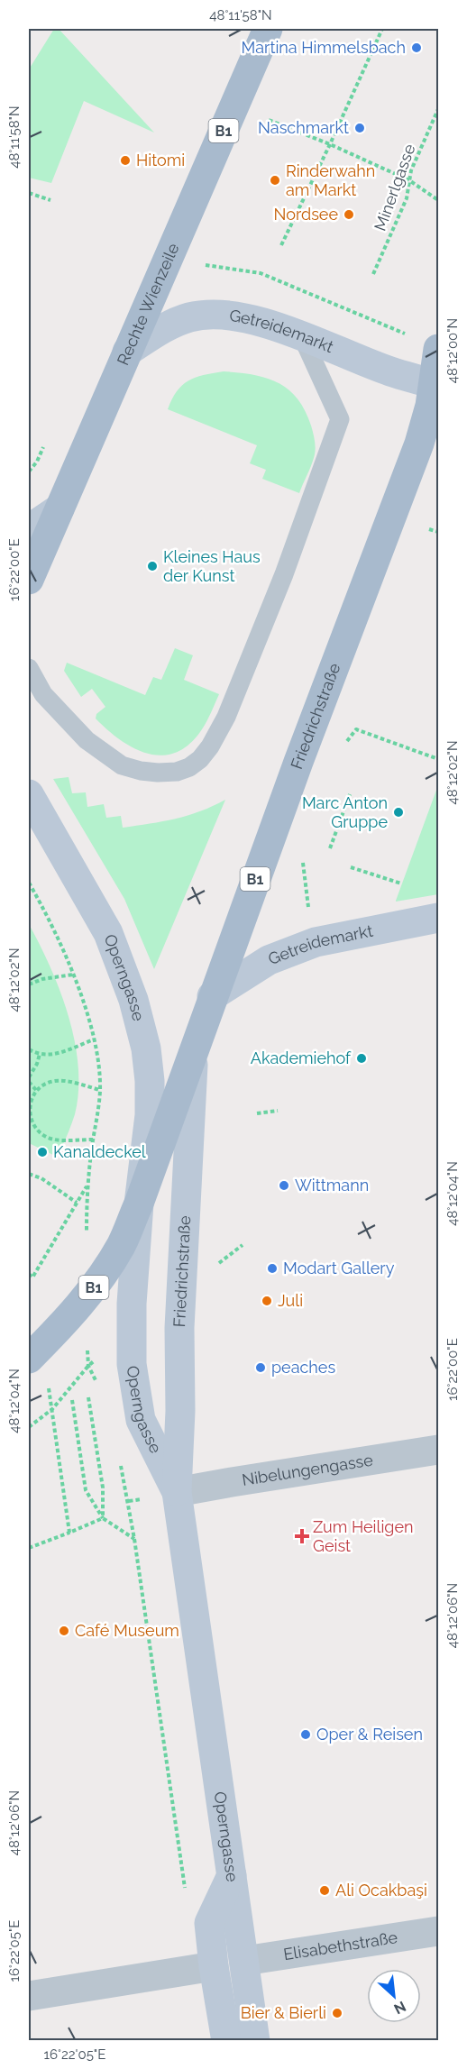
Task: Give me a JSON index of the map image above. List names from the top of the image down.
{
  "streets": {
    "main road": [
      "B1",
      "Rechte Wienzeile",
      "Getreidemarkt",
      "Friedrichstraße",
      "Operngasse"
    ],
    "street": ["Nibelungengasse", "Elisabethstraße"],
    "path": ["Minerlgasse"]
  },
  "crossings": [
    ["B1", "Getreidemarkt"],
    ["B1", "Friedrichstraße"],
    ["Rechte Wienzeile", "Getreidemarkt"],
    ["Getreidemarkt", "Friedrichstraße"],
    ["Friedrichstraße", "Operngasse"],
    ["Friedrichstraße", "Nibelungengasse"],
    ["Operngasse", "Nibelungengasse"],
    ["Operngasse", "Elisabethstraße"]
  ],
  "places": {
    "other": [
      "Martina Himmelsbach",
      "Naschmarkt",
      "Hitomi",
      "Rinderwahn am Markt",
      "Nordsee",
      "Kleines Haus der Kunst",
      "Marc Anton Gruppe",
      "Akademiehof",
      "Kanaldeckel",
      "Wittmann",
      "Modart Gallery",
      "Juli",
      "peaches",
      "Café Museum",
      "Oper & Reisen",
      "Ali Ocakbaşi",
      "Bier & Bierli"
    ],
    "health": ["Zum Heiligen Geist"]
  },
  "north": "bottom right",
  "coordinates": [
    "48°11'58\"N",
    "48°12'00\"N",
    "16°22'00\"E",
    "48°12'02\"N",
    "48°12'04\"N",
    "48°12'06\"N",
    "16°22'05\"E"
  ]
}
